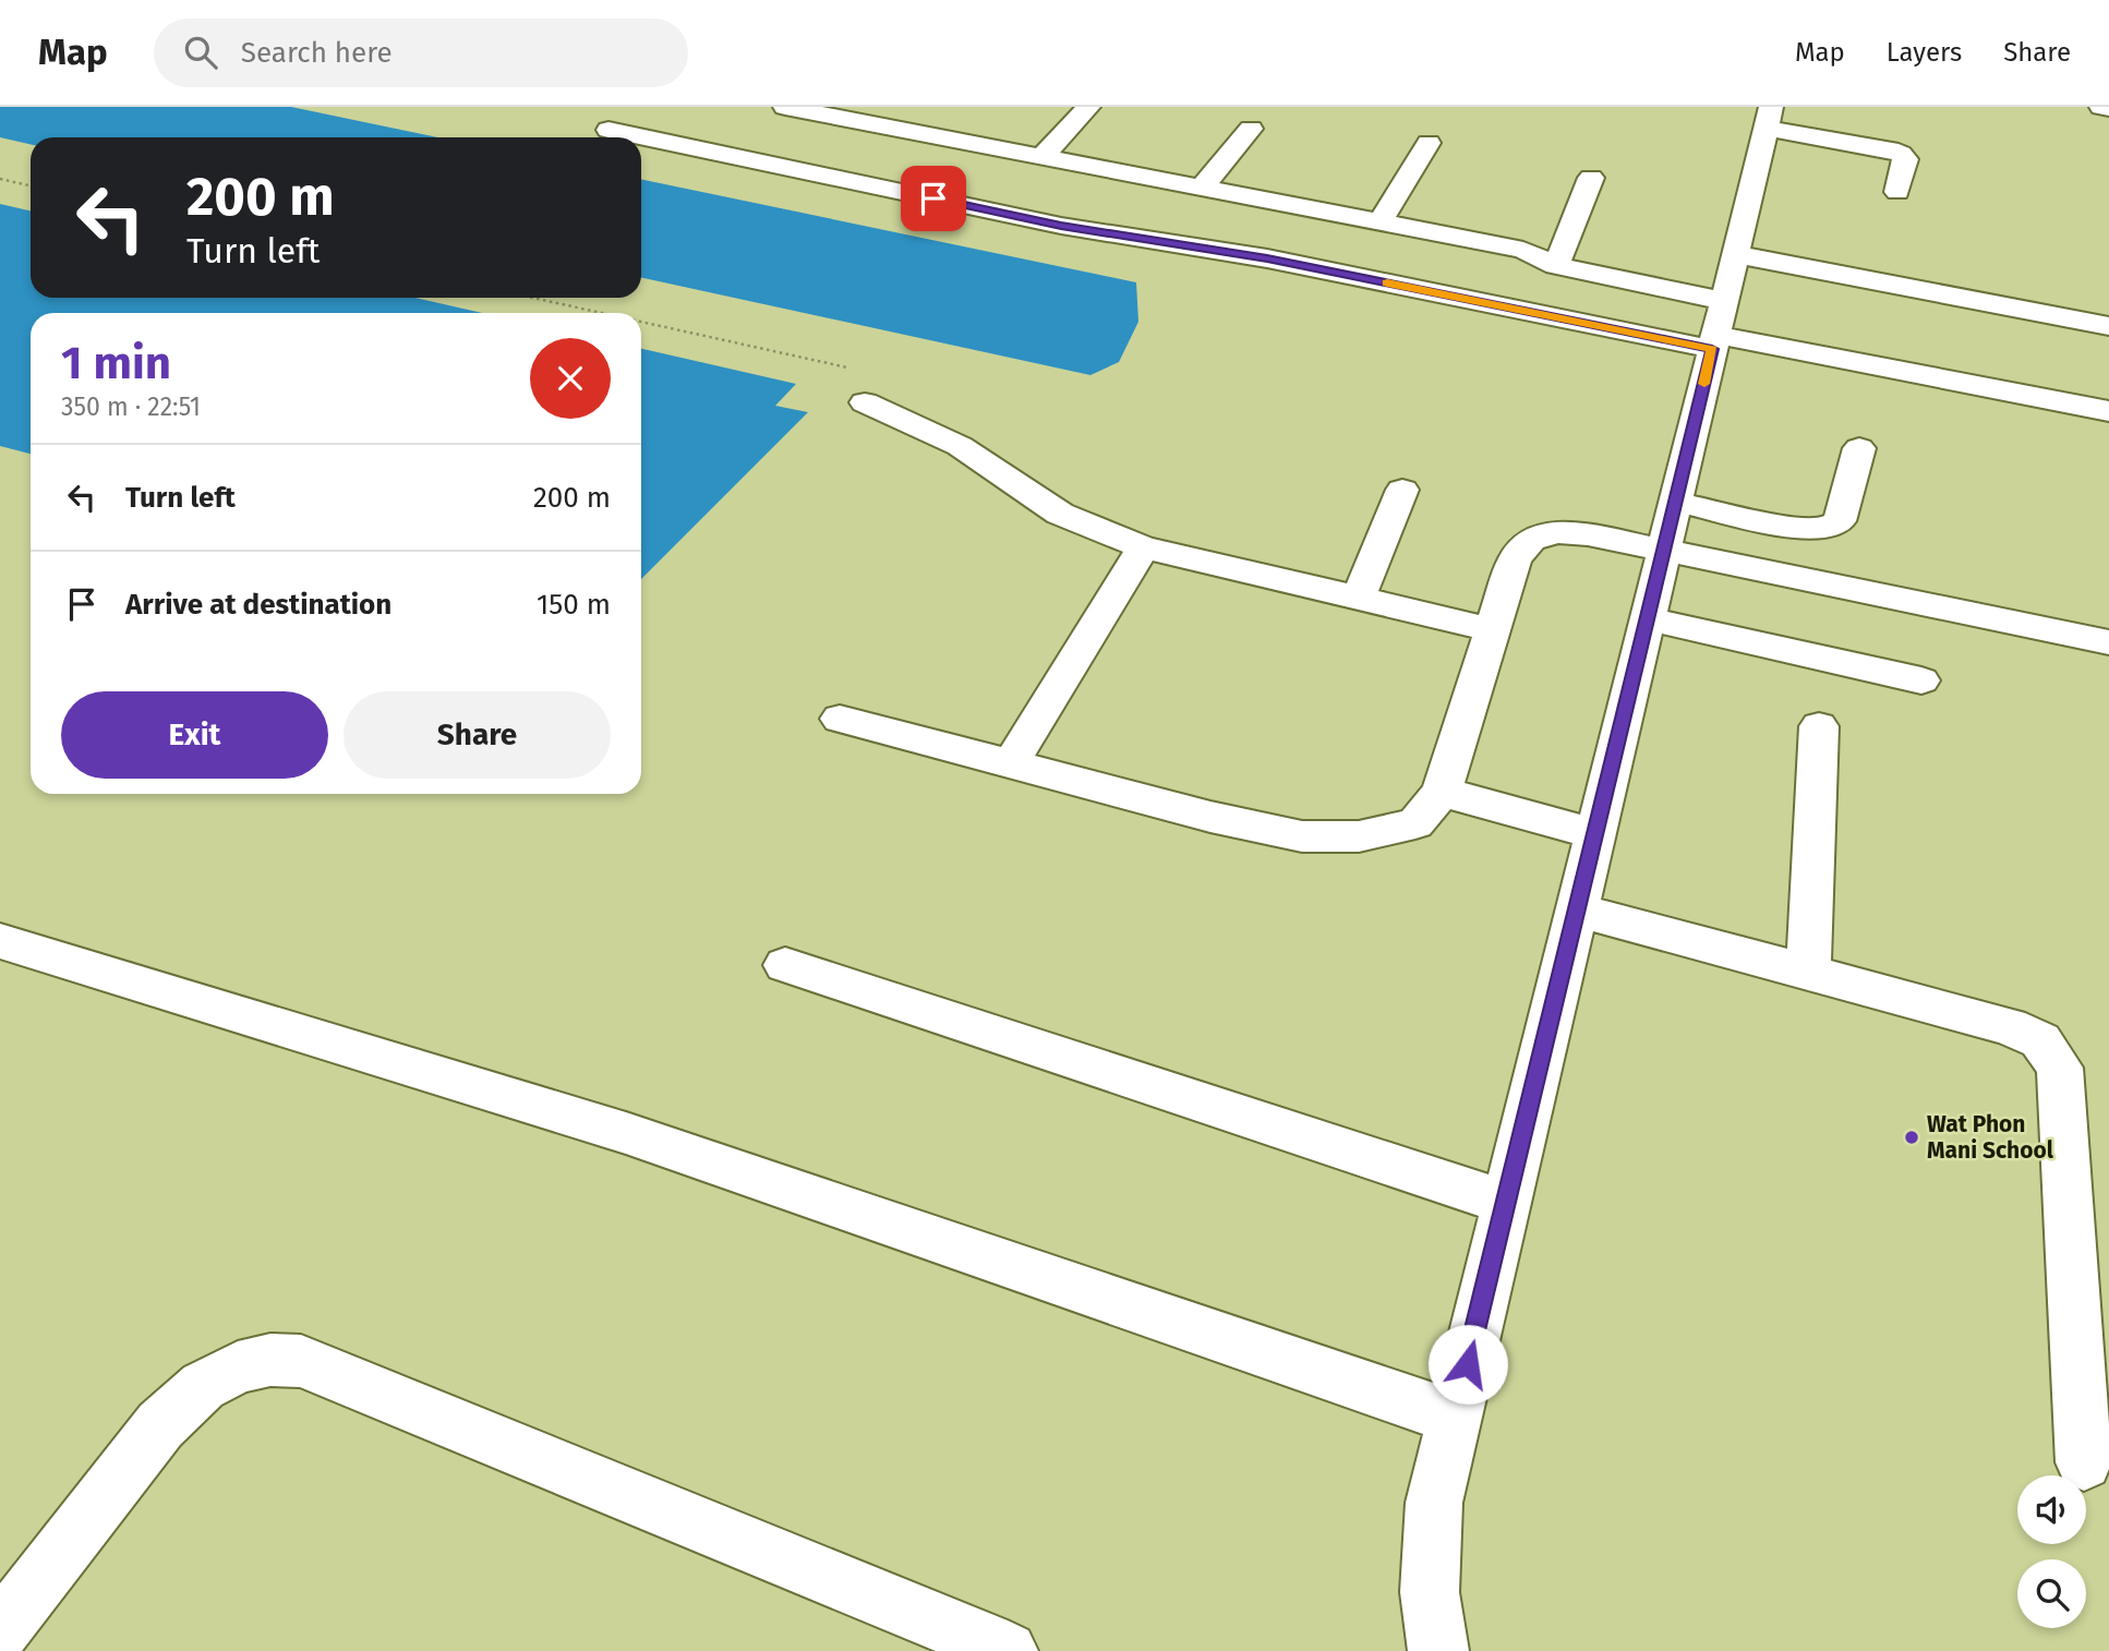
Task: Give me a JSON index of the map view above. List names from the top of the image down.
{
  "places": ["Wat Phon Mani School"],
  "page": {
    "header": "Map",
    "search": "Search here",
    "nav": ["Map", "Layers", "Share"],
    "turn": ["200 m", "Turn left"],
    "heading": ["1 min", "350 m · 22:51"],
    "list": [
      {
        "name": "Turn left",
        "value": "200 m"
      },
      {
        "name": "Arrive at destination",
        "value": "150 m"
      }
    ],
    "buttons": ["Exit", "Share"]
  }
}
